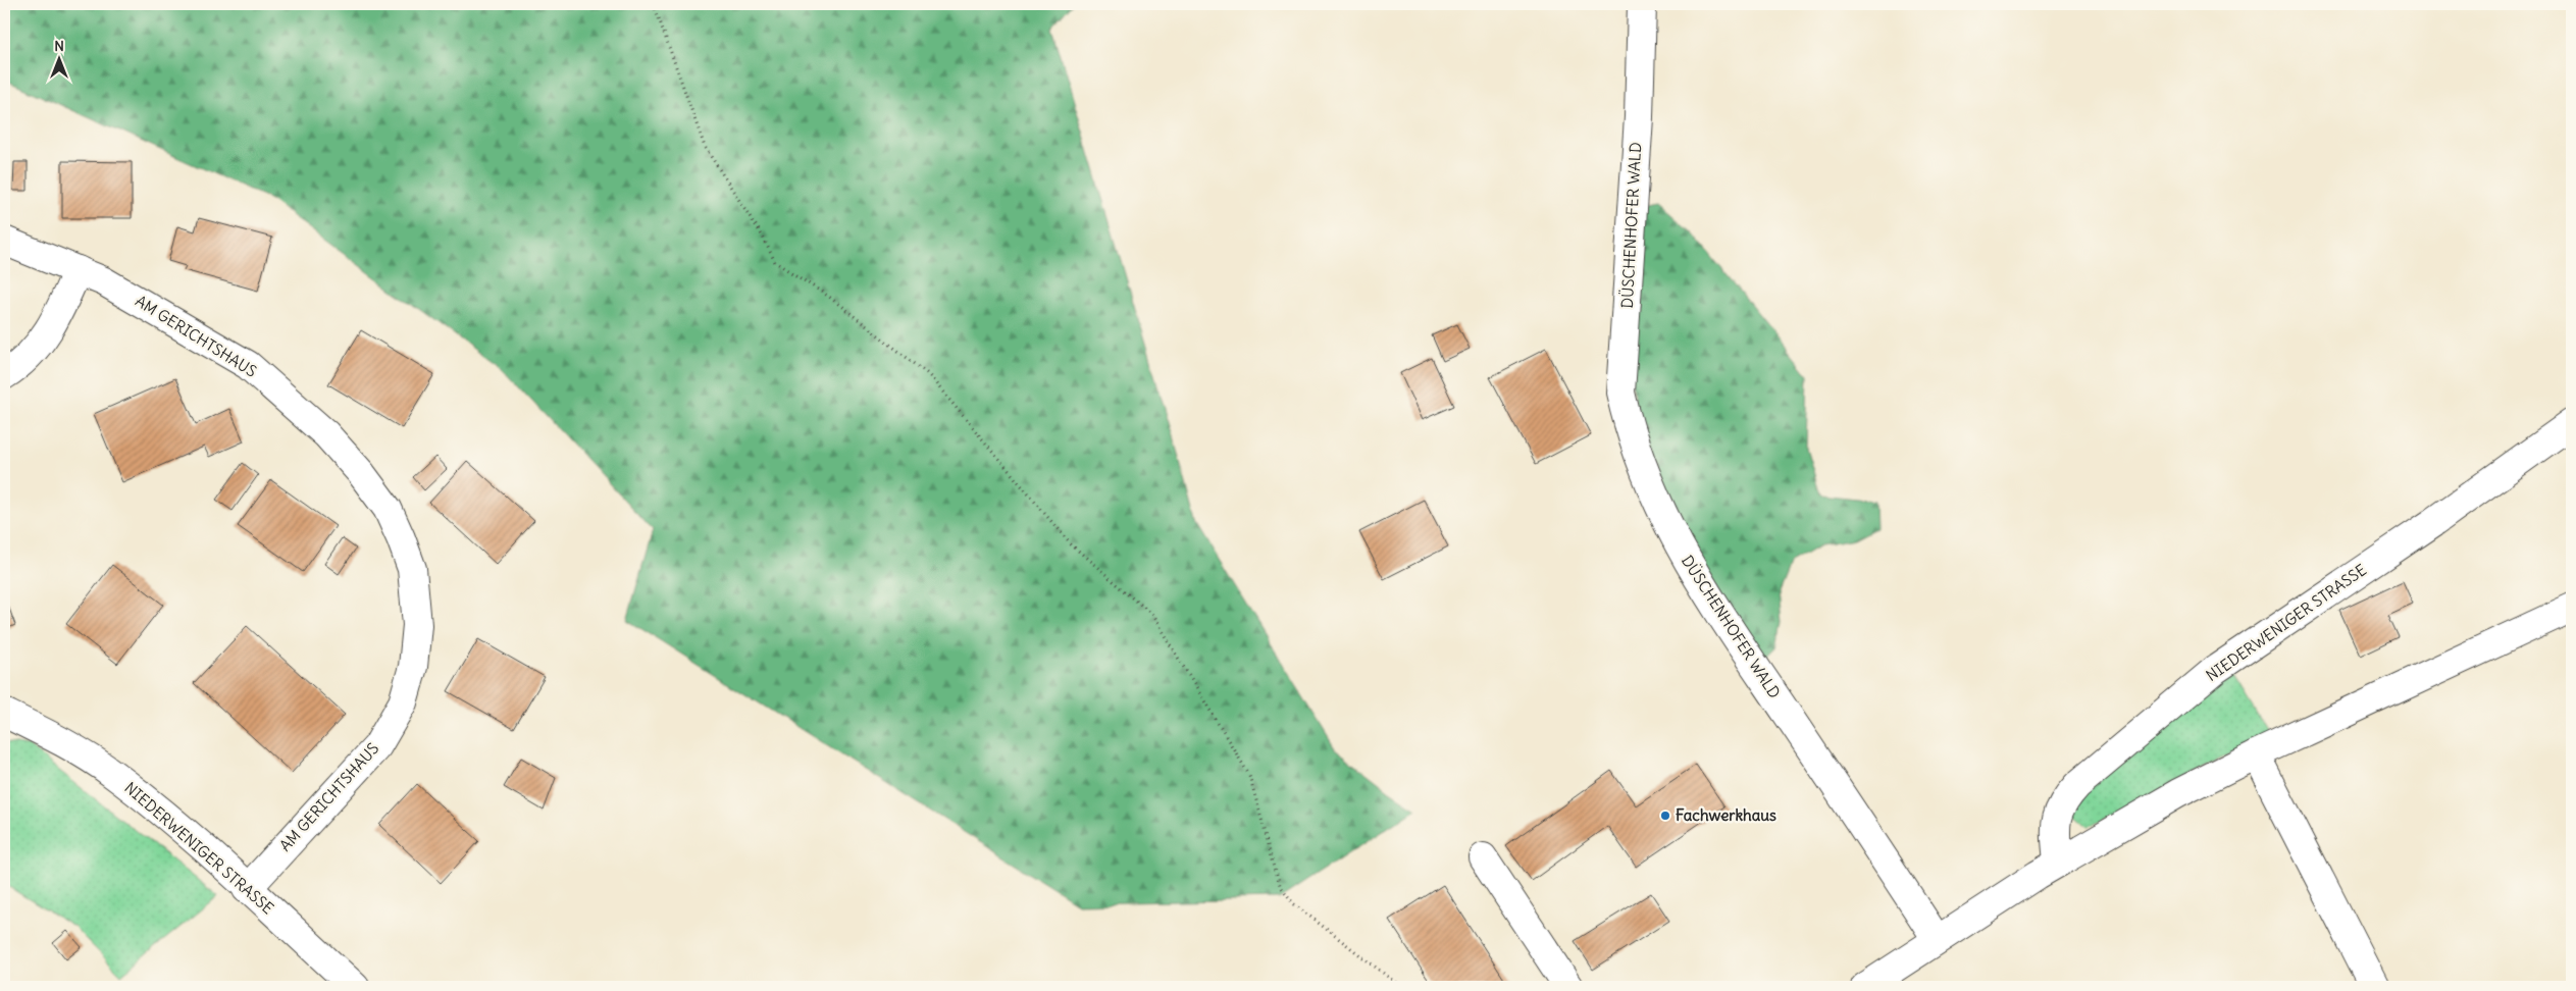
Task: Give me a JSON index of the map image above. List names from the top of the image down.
{
  "streets": {
    "street": ["DÜSCHENHOFER WALD", "AM GERICHTSHAUS", "NIEDERWENIGER STRASSE"]
  },
  "crossings": [
    ["AM GERICHTSHAUS", "NIEDERWENIGER STRASSE"]
  ],
  "places": ["Fachwerkhaus"],
  "north": "top"
}
